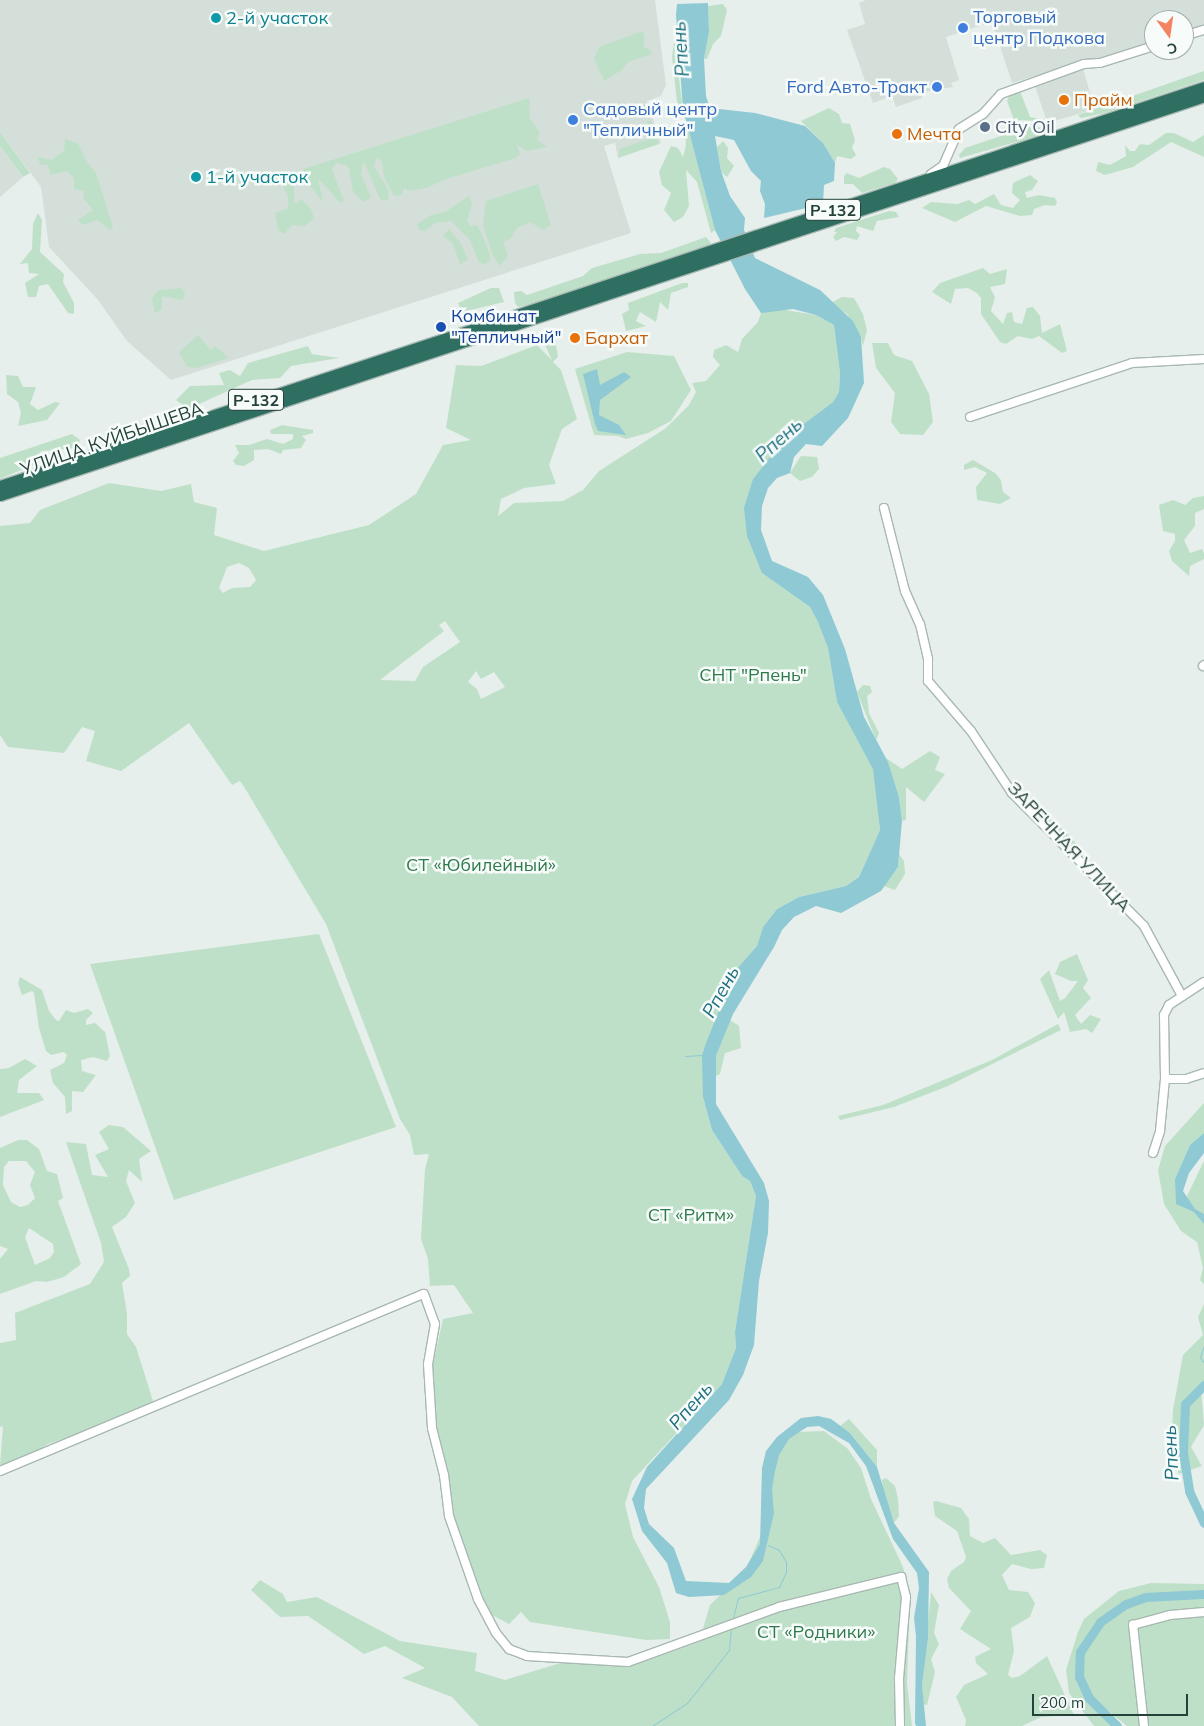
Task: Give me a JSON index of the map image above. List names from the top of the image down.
{
  "streets": {
    "highway": ["Р-132", "УЛИЦА КУЙБЫШЕВА"],
    "street": ["ЗАРЕЧНАЯ УЛИЦА"]
  },
  "crossings": [
    ["Р-132", "УЛИЦА КУЙБЫШЕВА"]
  ],
  "water": ["Рпень"],
  "parks": [
    "СНТ \"Рпень\"",
    "СТ «Юбилейный»",
    "СТ «Ритм»",
    "СТ «Родники»"
  ],
  "places": [
    "2-й участок",
    "Торговый центр Подкова",
    "Ford Авто-Тракт",
    "Прайм",
    "Садовый центр \"Тепличный\"",
    "City Oil",
    "Мечта",
    "1-й участок",
    "Комбинат \"Тепличный\"",
    "Бархат"
  ],
  "scale_bar": "200 m",
  "north": "bottom"
}
